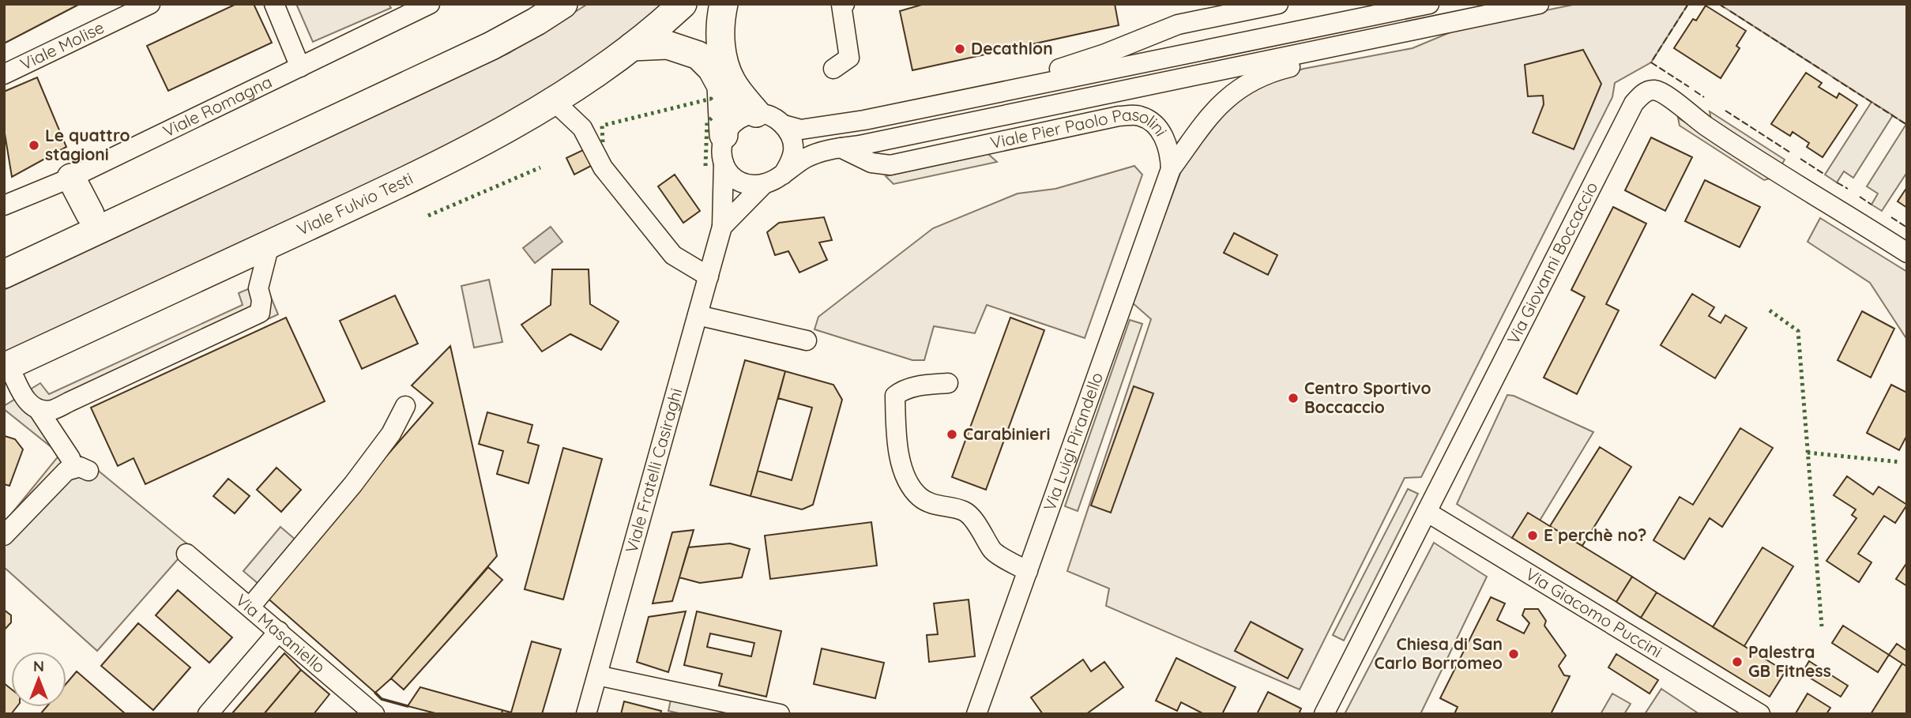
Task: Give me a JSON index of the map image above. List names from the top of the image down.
{
  "streets": {
    "highway": ["Viale Fulvio Testi"],
    "street": [
      "Viale Molise",
      "Viale Romagna",
      "Viale Pier Paolo Pasolini",
      "Via Giovanni Boccaccio",
      "Via Luigi Pirandello",
      "Viale Fratelli Casiraghi",
      "Via Giacomo Puccini",
      "Via Masaniello"
    ]
  },
  "crossings": [
    ["Viale Pier Paolo Pasolini", "Via Luigi Pirandello"],
    ["Viale Pier Paolo Pasolini", "Viale Fratelli Casiraghi"],
    ["Via Giovanni Boccaccio", "Via Giacomo Puccini"]
  ],
  "places": [
    "Decathlon",
    "Le quattro stagioni",
    "Centro Sportivo Boccaccio",
    "Carabinieri",
    "E perchè no?",
    "Chiesa di San Carlo Borromeo",
    "Palestra GB Fitness"
  ],
  "north": "top"
}
